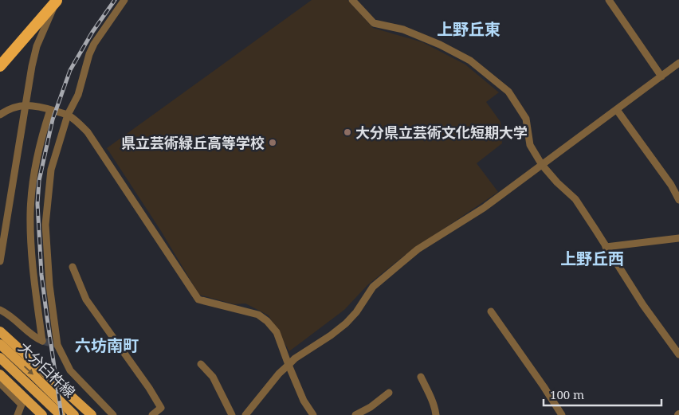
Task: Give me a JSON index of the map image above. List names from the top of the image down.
{
  "streets": {
    "main road": ["大分臼杵線"]
  },
  "districts": ["上野丘東", "上野丘西", "六坊南町"],
  "places": ["大分県立芸術文化短期大学", "県立芸術緑丘高等学校"],
  "scale_bar": "100 m"
}
